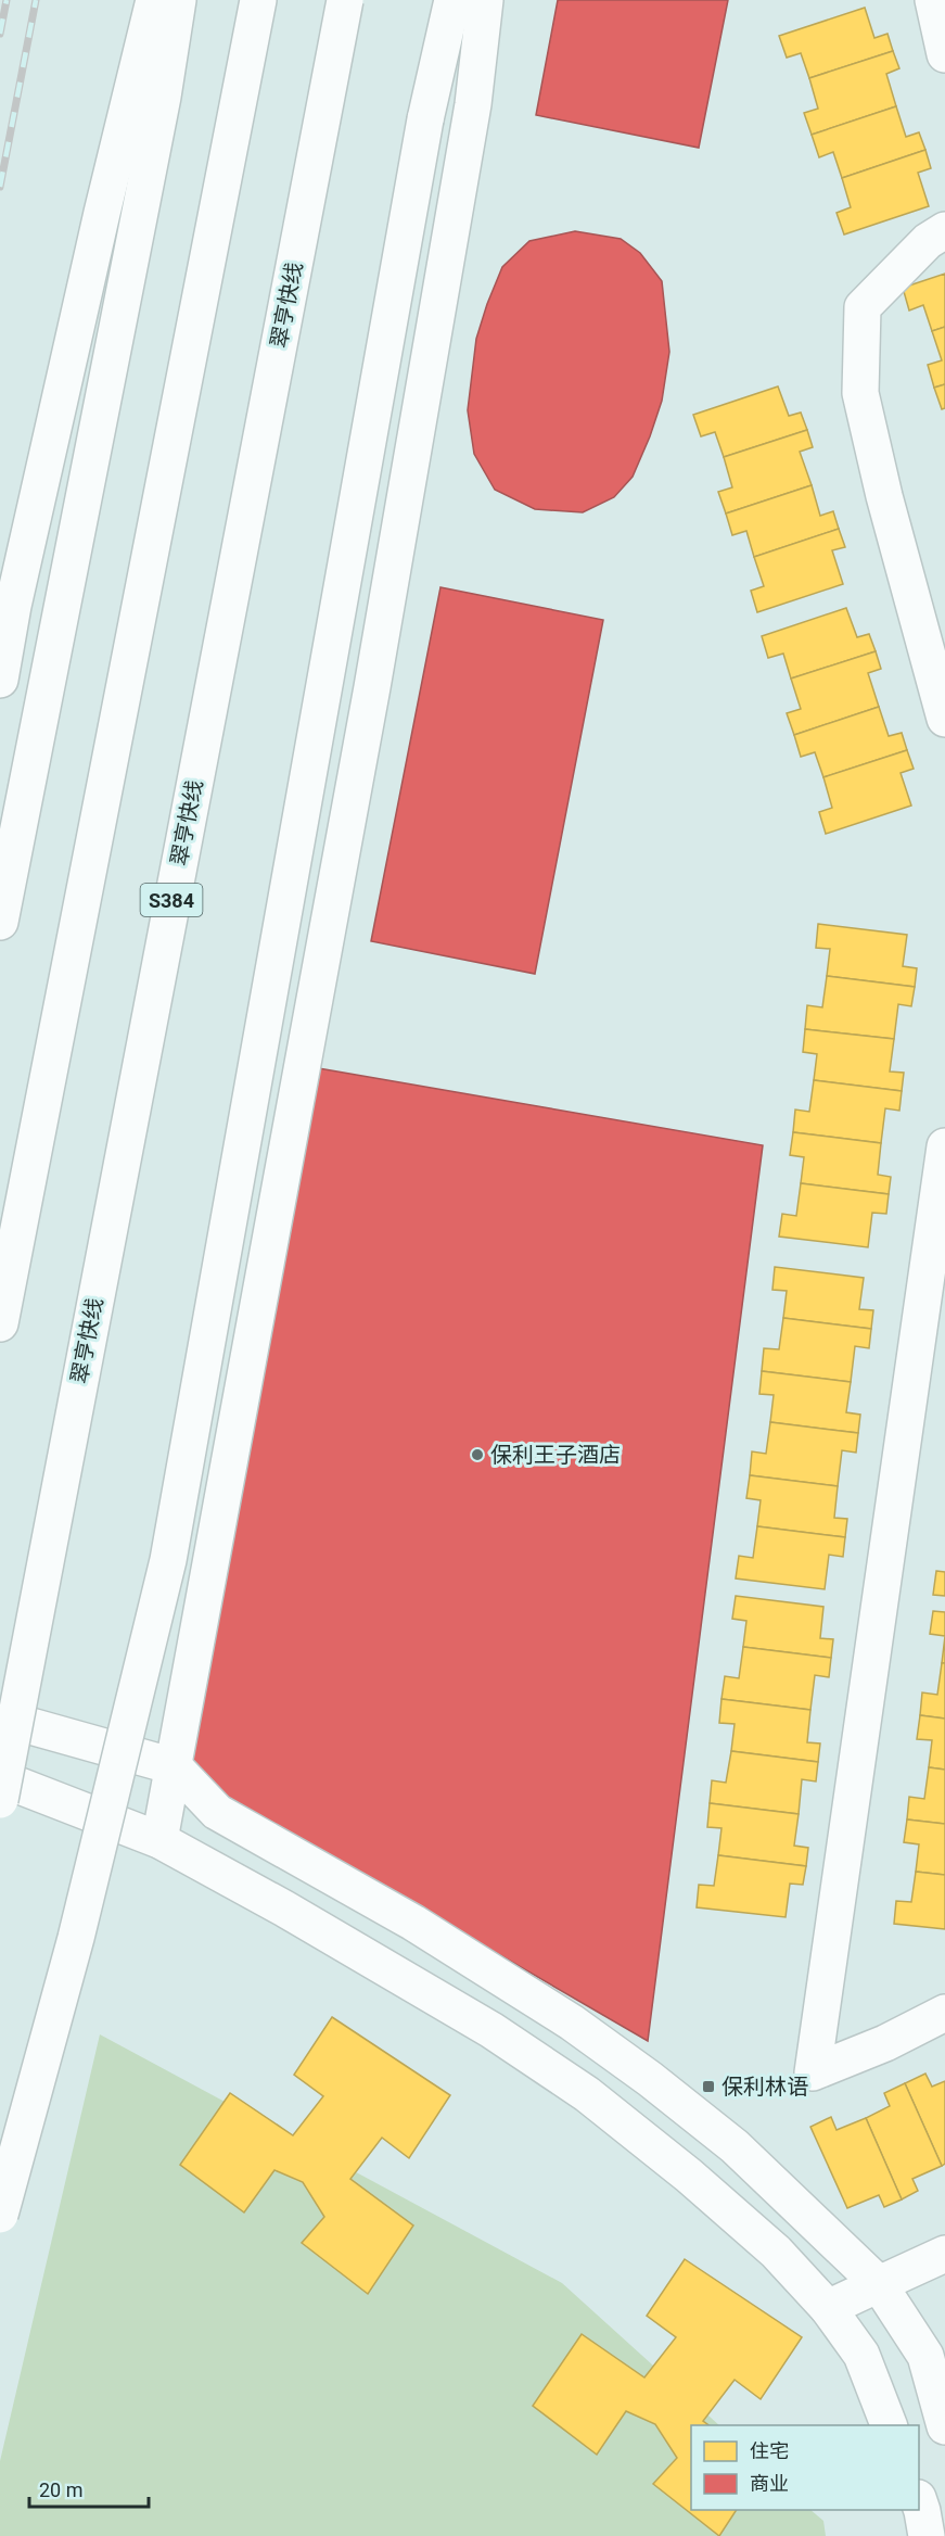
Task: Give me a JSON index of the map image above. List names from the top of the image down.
{
  "streets": {
    "main road": ["翠亨快线", "S384"]
  },
  "places": {
    "other": ["保利王子酒店"],
    "transit": ["保利林语"]
  },
  "legend": ["住宅", "商业"],
  "scale_bar": "20 m"
}
